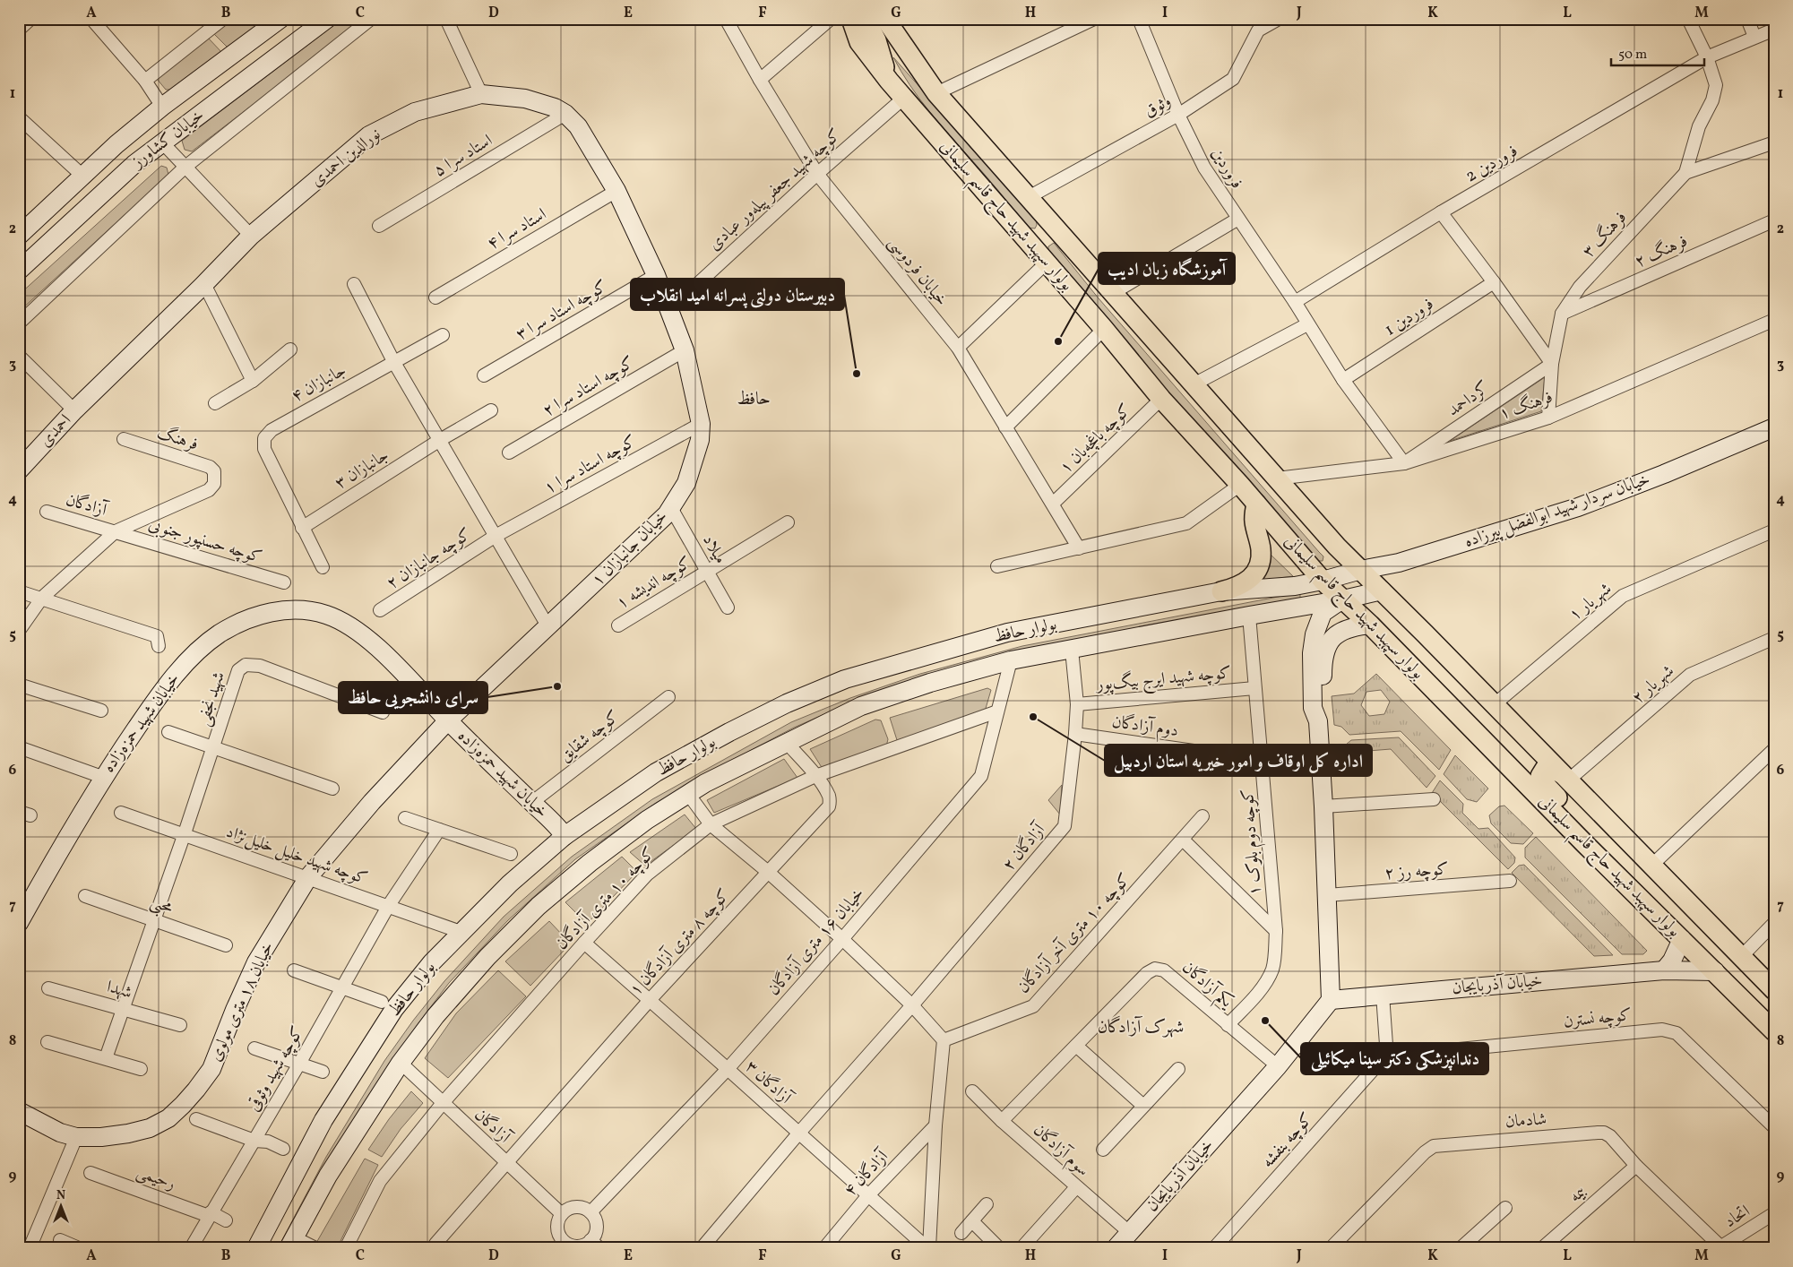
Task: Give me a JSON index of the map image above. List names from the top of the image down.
{
  "streets": {
    "main road": ["بولوار سپهبد شهید حاج قاسم سلیمانی"],
    "street": [
      "وثوق",
      "خیابان کشاورز",
      "استاد سرا ۵",
      "نورالدین احمدی",
      "فروردین 2",
      "فروردین",
      "کوچه شهید جعفر پیله‌ور عبادی",
      "استاد سرا ۴",
      "فرهنگ ۳",
      "فرهنگ ۲",
      "خیابان فردوسی",
      "کوچه استاد سرا ۳",
      "فروردین 1",
      "جانبازان ۴",
      "کوچه استاد سرا ۲",
      "کرداحمد",
      "فرهنگ ۱",
      "احمدی",
      "فرهنگ",
      "کوچه باغچه‌بان ١",
      "کوچه استاد سرا ۱",
      "جانبازان ۳",
      "آزادگان",
      "خیابان سردار شهید ابوالفضل پیرزاده",
      "کوچه حسنپور جنوبی",
      "خیابان جانبازان ۱",
      "میلاد",
      "کوچه جانبازان ۲",
      "کوچه اندیشه ۱",
      "شهریار ۱",
      "بولوار حافظ",
      "کوچه شهید ایرج بیگ‌پور",
      "شهریار ۲",
      "شهید نجفی",
      "خیابان شهید حمزه‌زاده",
      "دوم آزادگان",
      "کوچه شقایق",
      "کوچه دوم بلوک ۱",
      "آزادگان ۲",
      "کوچه شهید خلیل خلیل‌نژاد",
      "کوچه رز ۲",
      "کوچه ۱۰ متری آزادگان",
      "محبی",
      "کوچه ۱۰ متری آخر آزادگان",
      "خیابان ۱۶ متری آزادگان",
      "کوچه ۸ متری آزادگان ۱",
      "یکم آزادگان",
      "خیابان آذربایجان",
      "شهدا",
      "خیابان ۱۸ متری مولوی",
      "کوچه نسترن",
      "کوچه شهید وثوقی",
      "آزادگان ۳",
      "شادمان",
      "کوچه بنفشه",
      "سوم آزادگان",
      "آزادگان ۴",
      "رحیمی",
      "بیمه",
      "اتحاد"
    ]
  },
  "crossings": [
    ["وثوق", "فروردین"],
    ["وثوق", "بولوار سپهبد شهید حاج قاسم سلیمانی"],
    ["استاد سرا ۵", "نورالدین احمدی"],
    ["نورالدین احمدی", "استاد سرا ۴"],
    ["نورالدین احمدی", "کوچه استاد سرا ۳"],
    ["نورالدین احمدی", "احمدی"],
    ["نورالدین احمدی", "خیابان جانبازان ۱"],
    ["فروردین 2", "فروردین"],
    ["فروردین", "فروردین 1"],
    ["فروردین", "کرداحمد"],
    ["فروردین", "فرهنگ ۱"],
    ["کوچه شهید جعفر پیله‌ور عبادی", "بولوار سپهبد شهید حاج قاسم سلیمانی"],
    ["کوچه شهید جعفر پیله‌ور عبادی", "خیابان فردوسی"],
    ["کوچه شهید جعفر پیله‌ور عبادی", "خیابان جانبازان ۱"],
    ["بولوار سپهبد شهید حاج قاسم سلیمانی", "فرهنگ ۱"],
    ["بولوار سپهبد شهید حاج قاسم سلیمانی", "کوچه باغچه‌بان ١"],
    ["بولوار سپهبد شهید حاج قاسم سلیمانی", "خیابان سردار شهید ابوالفضل پیرزاده"],
    ["بولوار سپهبد شهید حاج قاسم سلیمانی", "شهریار ۱"],
    ["بولوار سپهبد شهید حاج قاسم سلیمانی", "بولوار حافظ"],
    ["بولوار سپهبد شهید حاج قاسم سلیمانی", "شهریار ۲"],
    ["بولوار سپهبد شهید حاج قاسم سلیمانی", "خیابان آذربایجان"],
    ["فرهنگ ۳", "فرهنگ ۲"],
    ["فرهنگ ۳", "کرداحمد"],
    ["فرهنگ ۳", "فرهنگ ۱"],
    ["خیابان فردوسی", "کوچه باغچه‌بان ١"],
    ["کوچه استاد سرا ۳", "خیابان جانبازان ۱"],
    ["جانبازان ۴", "جانبازان ۳"],
    ["کوچه استاد سرا ۲", "خیابان جانبازان ۱"],
    ["کرداحمد", "فرهنگ ۱"],
    ["فرهنگ", "آزادگان"],
    ["فرهنگ", "کوچه حسنپور جنوبی"],
    ["کوچه استاد سرا ۱", "خیابان جانبازان ۱"],
    ["کوچه استاد سرا ۱", "کوچه جانبازان ۲"],
    ["آزادگان", "کوچه حسنپور جنوبی"],
    ["آزادگان", "بولوار حافظ"],
    ["آزادگان", "کوچه ۱۰ متری آزادگان"],
    ["آزادگان", "خیابان ۱۶ متری آزادگان"],
    ["آزادگان", "کوچه ۸ متری آزادگان ۱"],
    ["خیابان سردار شهید ابوالفضل پیرزاده", "بولوار حافظ"],
    ["خیابان جانبازان ۱", "میلاد"],
    ["خیابان جانبازان ۱", "خیابان شهید حمزه‌زاده"],
    ["خیابان جانبازان ۱", "خیابان ۱۸ متری مولوی"],
    ["میلاد", "کوچه اندیشه ۱"],
    ["بولوار حافظ", "خیابان شهید حمزه‌زاده"],
    ["بولوار حافظ", "کوچه دوم بلوک ۱"],
    ["بولوار حافظ", "آزادگان ۲"],
    ["بولوار حافظ", "کوچه شهید خلیل خلیل‌نژاد"],
    ["بولوار حافظ", "خیابان ۱۶ متری آزادگان"],
    ["بولوار حافظ", "کوچه ۸ متری آزادگان ۱"],
    ["کوچه شهید ایرج بیگ‌پور", "کوچه دوم بلوک ۱"],
    ["کوچه شهید ایرج بیگ‌پور", "آزادگان ۲"],
    ["شهید نجفی", "کوچه شهید خلیل خلیل‌نژاد"],
    ["شهید نجفی", "محبی"],
    ["شهید نجفی", "شهدا"],
    ["خیابان شهید حمزه‌زاده", "کوچه شقایق"],
    ["خیابان شهید حمزه‌زاده", "خیابان ۱۸ متری مولوی"],
    ["دوم آزادگان", "کوچه دوم بلوک ۱"],
    ["دوم آزادگان", "آزادگان ۲"],
    ["کوچه دوم بلوک ۱", "یکم آزادگان"],
    ["آزادگان ۲", "آزادگان ۳"],
    ["کوچه شهید خلیل خلیل‌نژاد", "خیابان ۱۸ متری مولوی"],
    ["کوچه شهید خلیل خلیل‌نژاد", "کوچه شهید وثوقی"],
    ["کوچه ۱۰ متری آزادگان", "خیابان ۱۶ متری آزادگان"],
    ["کوچه ۱۰ متری آزادگان", "کوچه ۸ متری آزادگان ۱"],
    ["کوچه ۱۰ متری آزادگان", "آزادگان ۳"],
    ["خیابان ۱۶ متری آزادگان", "آزادگان ۳"],
    ["کوچه ۸ متری آزادگان ۱", "آزادگان ۳"],
    ["یکم آزادگان", "خیابان آذربایجان"],
    ["یکم آزادگان", "سوم آزادگان"],
    ["خیابان آذربایجان", "سوم آزادگان"],
    ["کوچه نسترن", "کوچه بنفشه"],
    ["کوچه شهید وثوقی", "رحیمی"],
    ["آزادگان ۳", "آزادگان ۴"],
    ["شادمان", "بیمه"],
    ["شادمان", "اتحاد"]
  ],
  "districts": ["حافظ", "شهرک آزادگان"],
  "places": [
    "آموزشگاه زبان ادیب",
    "دبیرستان دولتی پسرانه امید انقلاب",
    "سرای دانشجویی حافظ",
    "اداره کل اوقاف و امور خیریه استان اردبیل",
    "دندانپزشکی دکتر سینا میکائیلی"
  ],
  "scale_bar": "50 m",
  "north": "top",
  "grid": {
    "columns": [
      "A",
      "B",
      "C",
      "D",
      "E",
      "F",
      "G",
      "H",
      "I",
      "J",
      "K",
      "L",
      "M"
    ],
    "rows": [
      "1",
      "2",
      "3",
      "4",
      "5",
      "6",
      "7",
      "8",
      "9"
    ]
  }
}
